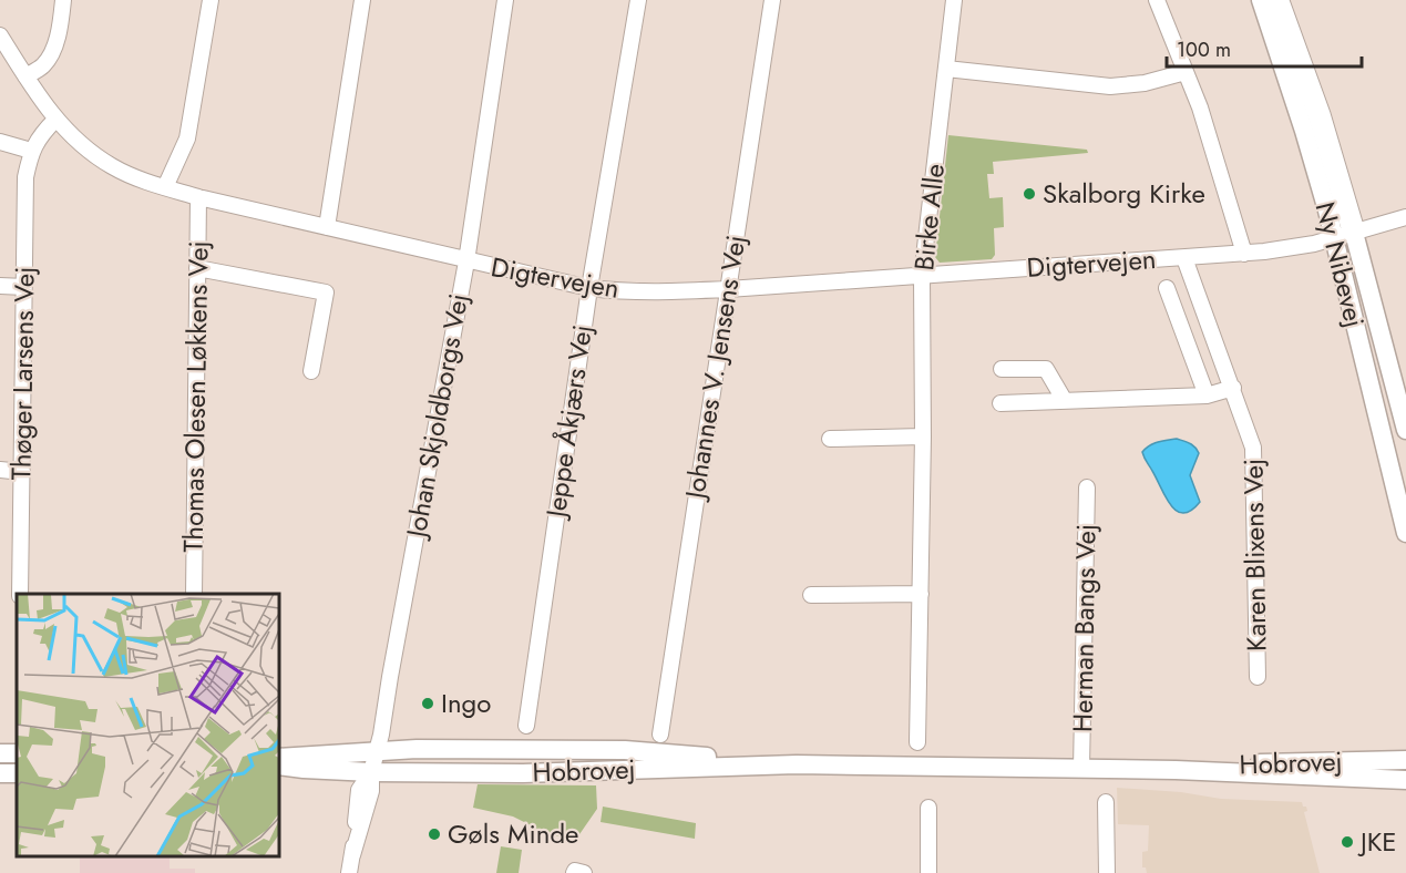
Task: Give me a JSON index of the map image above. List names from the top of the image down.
{
  "streets": {
    "highway": ["Ny Nibevej"],
    "main road": ["Hobrovej"],
    "street": [
      "Birke Alle",
      "Digtervejen",
      "Johannes V. Jensens Vej",
      "Thøger Larsens Vej",
      "Thomas Olesen Løkkens Vej",
      "Johan Skjoldborgs Vej",
      "Jeppe Åkjærs Vej",
      "Karen Blixens Vej",
      "Herman Bangs Vej"
    ]
  },
  "crossings": [
    ["Birke Alle", "Digtervejen"],
    ["Digtervejen", "Ny Nibevej"],
    ["Digtervejen", "Johannes V. Jensens Vej"],
    ["Digtervejen", "Thøger Larsens Vej"],
    ["Digtervejen", "Thomas Olesen Løkkens Vej"],
    ["Digtervejen", "Johan Skjoldborgs Vej"],
    ["Digtervejen", "Jeppe Åkjærs Vej"],
    ["Digtervejen", "Karen Blixens Vej"],
    ["Johan Skjoldborgs Vej", "Hobrovej"],
    ["Herman Bangs Vej", "Hobrovej"]
  ],
  "places": [
    "Skalborg Kirke",
    "Ingo",
    "Gøls Minde",
    "JKE"
  ],
  "scale_bar": "100 m"
}
